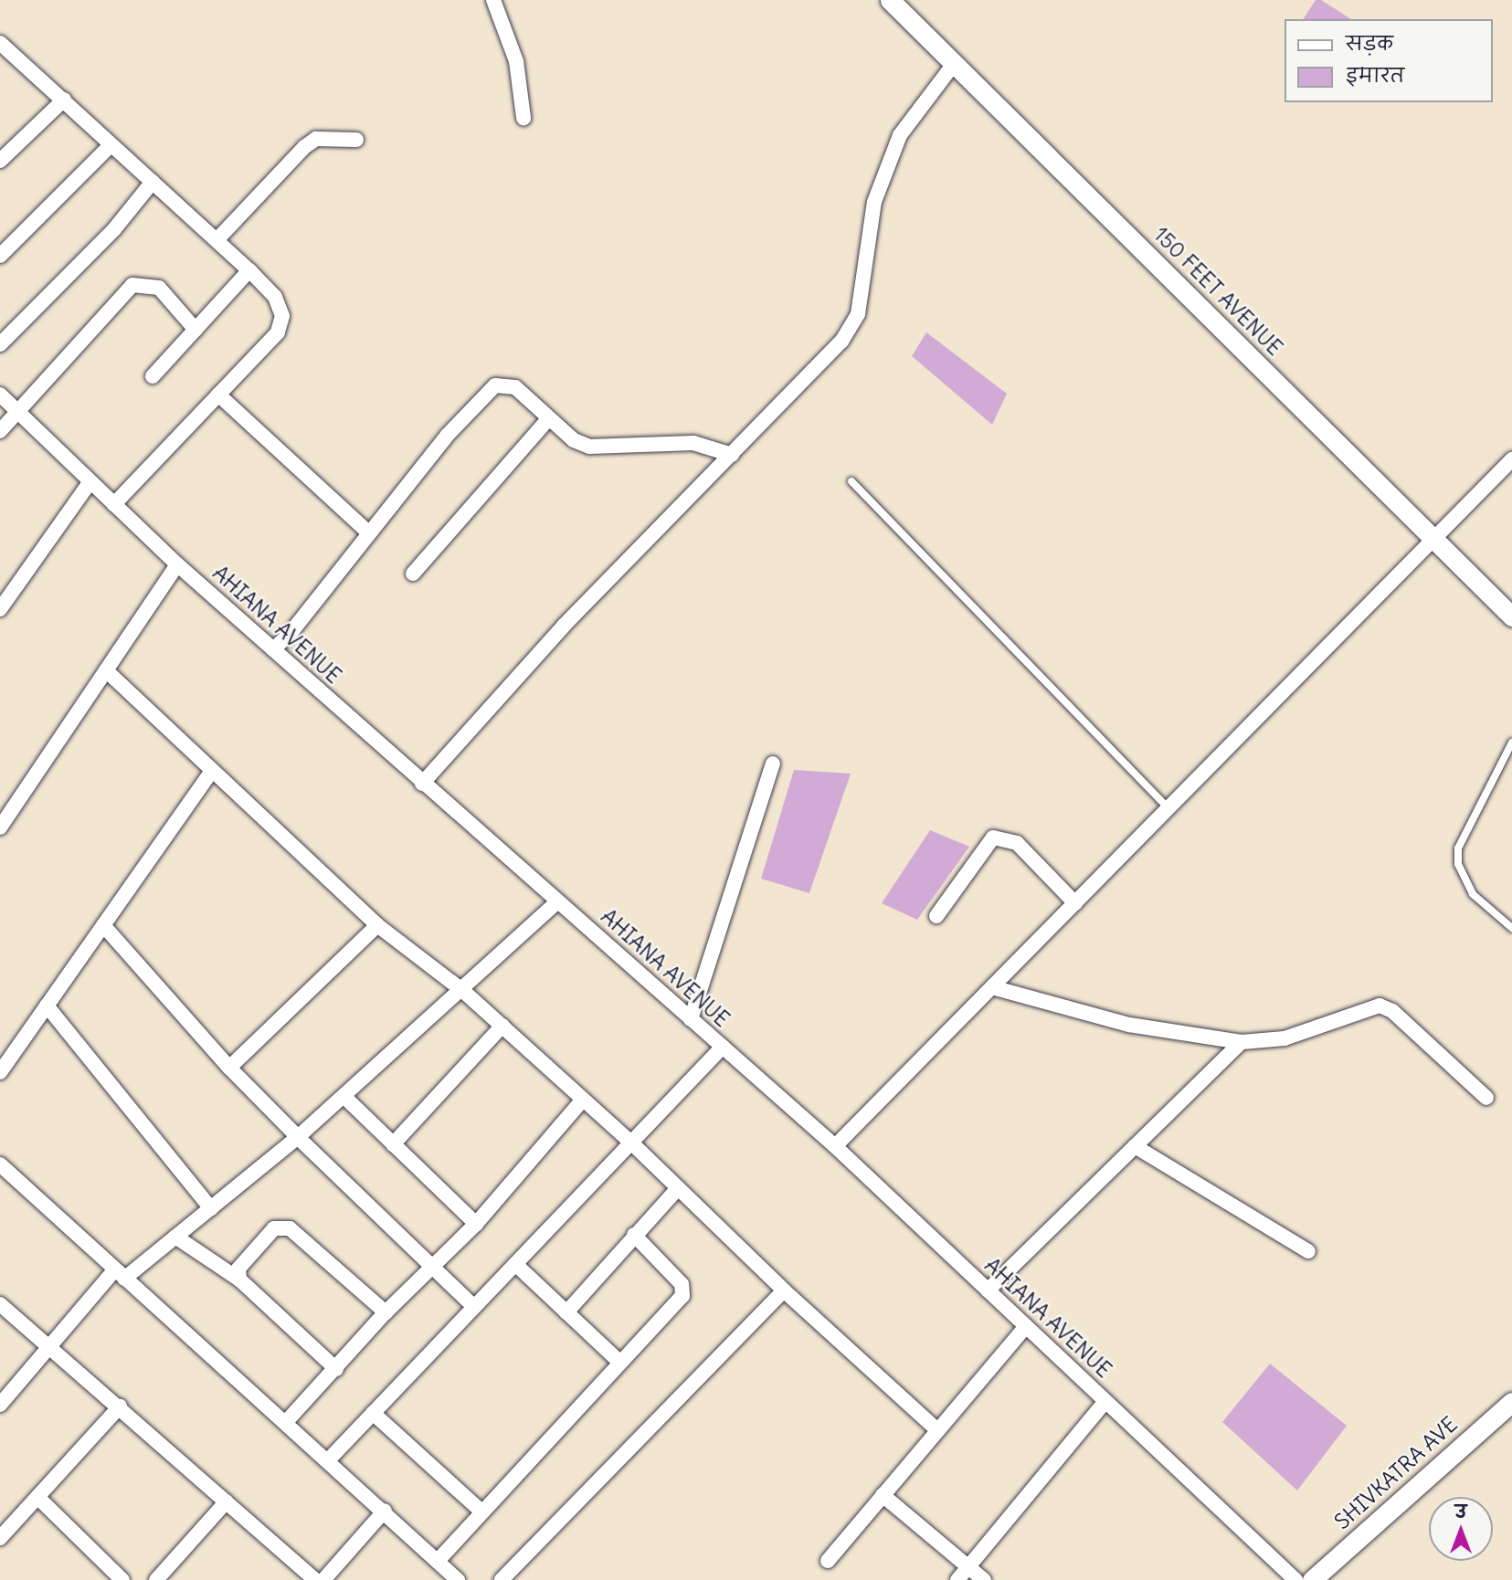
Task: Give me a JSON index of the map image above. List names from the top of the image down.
{
  "streets": {
    "street": ["150 FEET AVENUE", "AHIANA AVENUE", "SHIVKATRA AVE"]
  },
  "legend": ["सड़क", "इमारत"],
  "north": "top"
}
